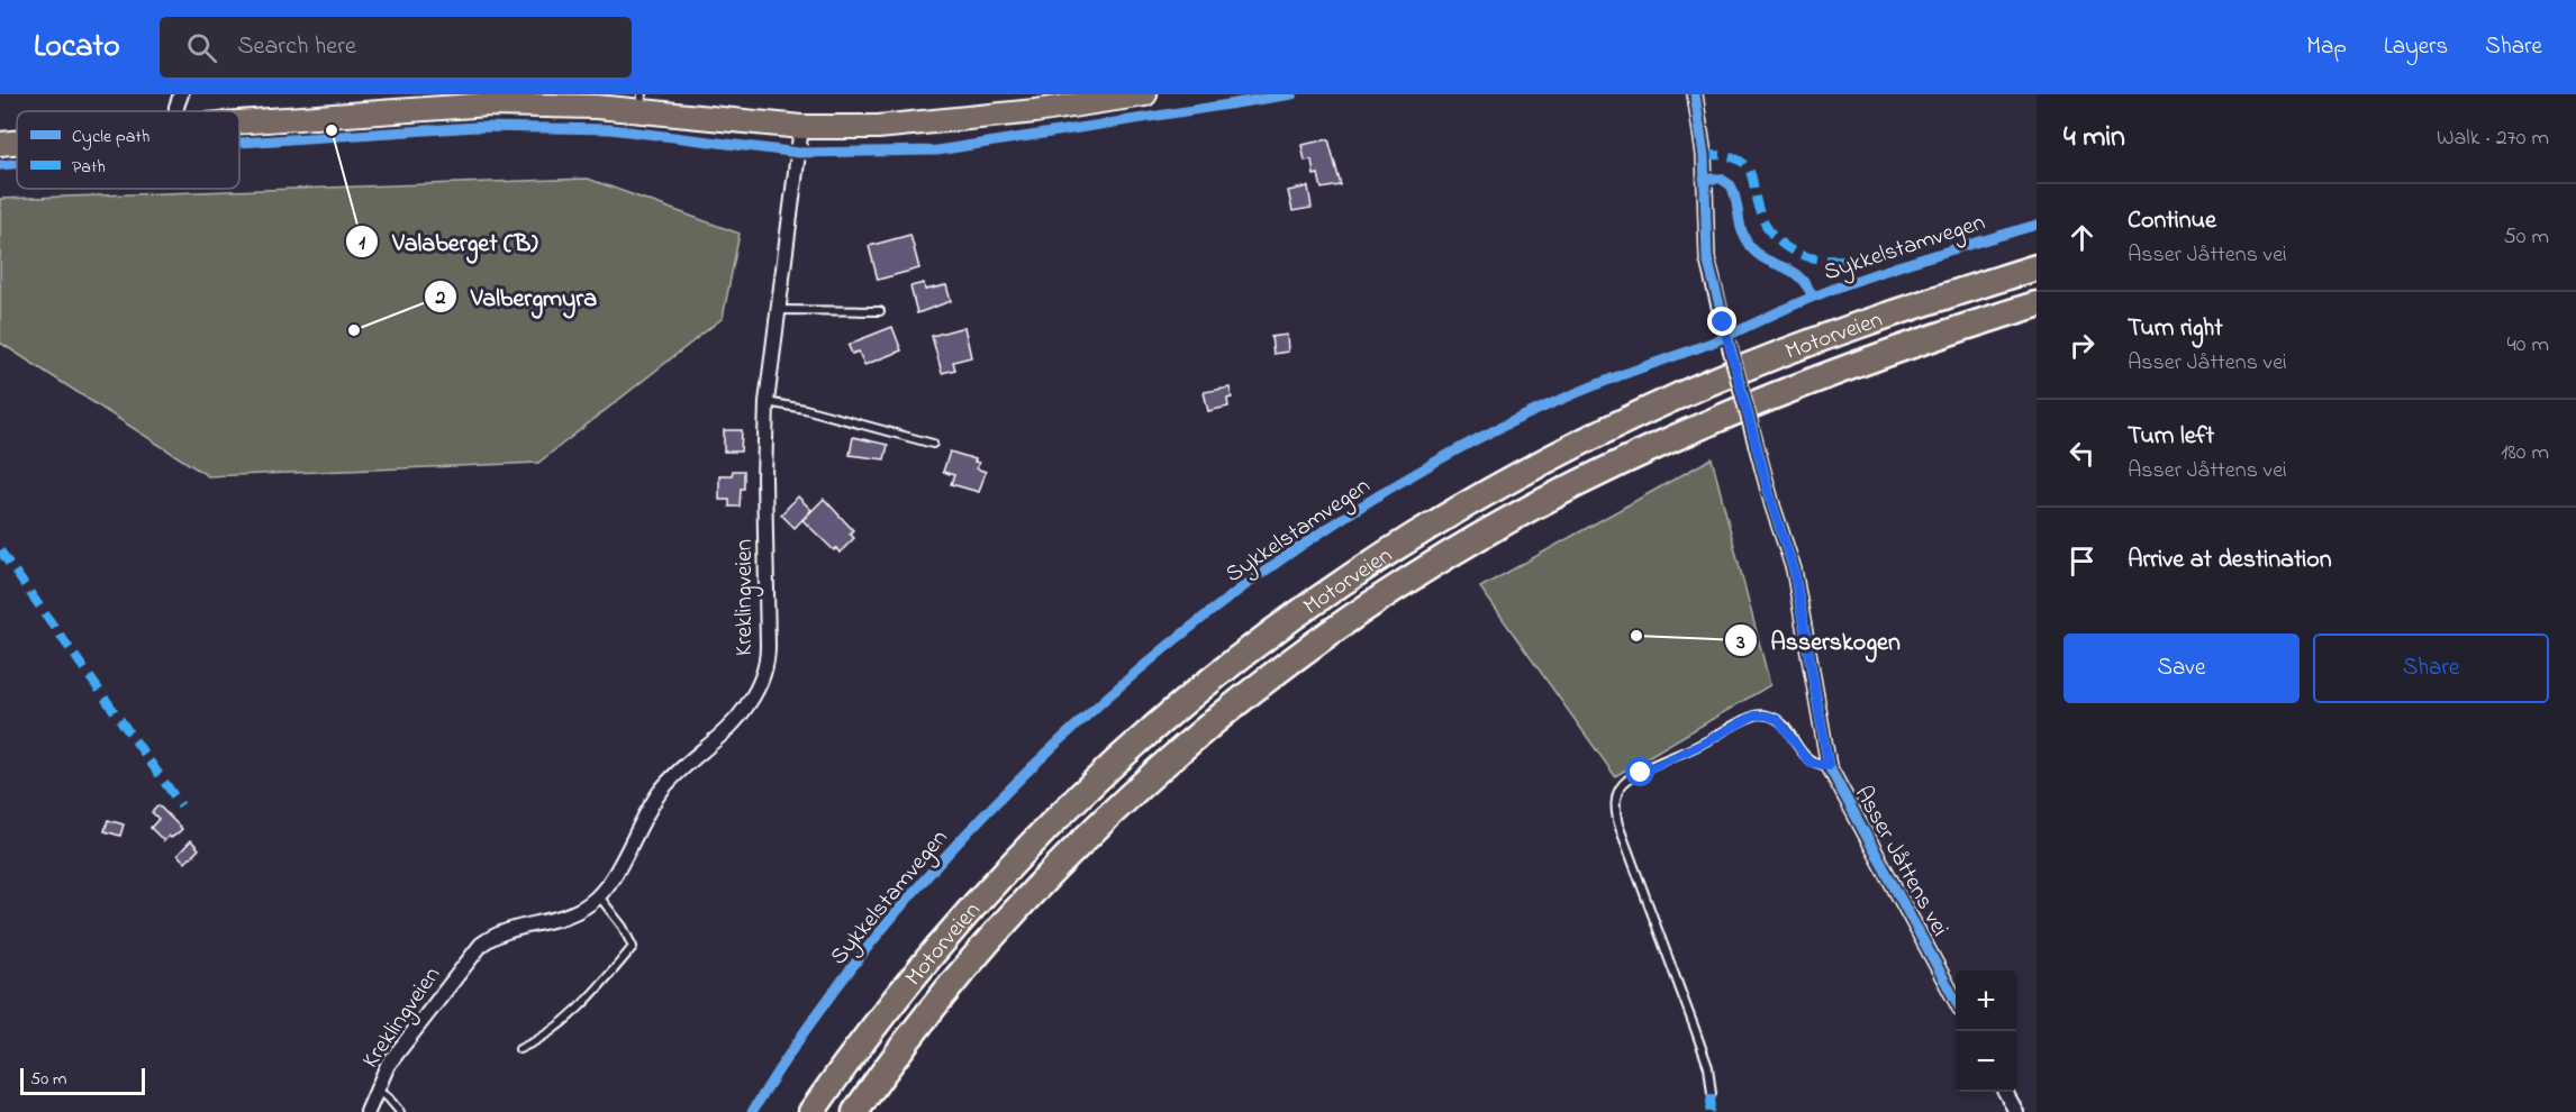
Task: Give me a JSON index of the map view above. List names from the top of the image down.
{
  "streets": {
    "highway": ["Motorveien"],
    "street": ["Kreklingveien", "Asser Jåttens vei"],
    "cycle path": ["Sykkelstamvegen"]
  },
  "places": ["Valaberget (B)", "Valbergmyra", "Asserskogen"],
  "legend": ["Cycle path", "Path"],
  "scale_bar": "50 m",
  "page": {
    "header": "Locato",
    "search": "Search here",
    "nav": ["Map", "Layers", "Share"],
    "heading": ["4 min", "Walk · 270 m"],
    "list": [
      ["Continue", "Asser Jåttens vei", "50 m"],
      ["Turn right", "Asser Jåttens vei", "40 m"],
      ["Turn left", "Asser Jåttens vei", "180 m"],
      "Arrive at destination"
    ],
    "buttons": ["Save", "Share"],
    "map_buttons": ["+", "−"],
    "scale": "50 m"
  }
}
